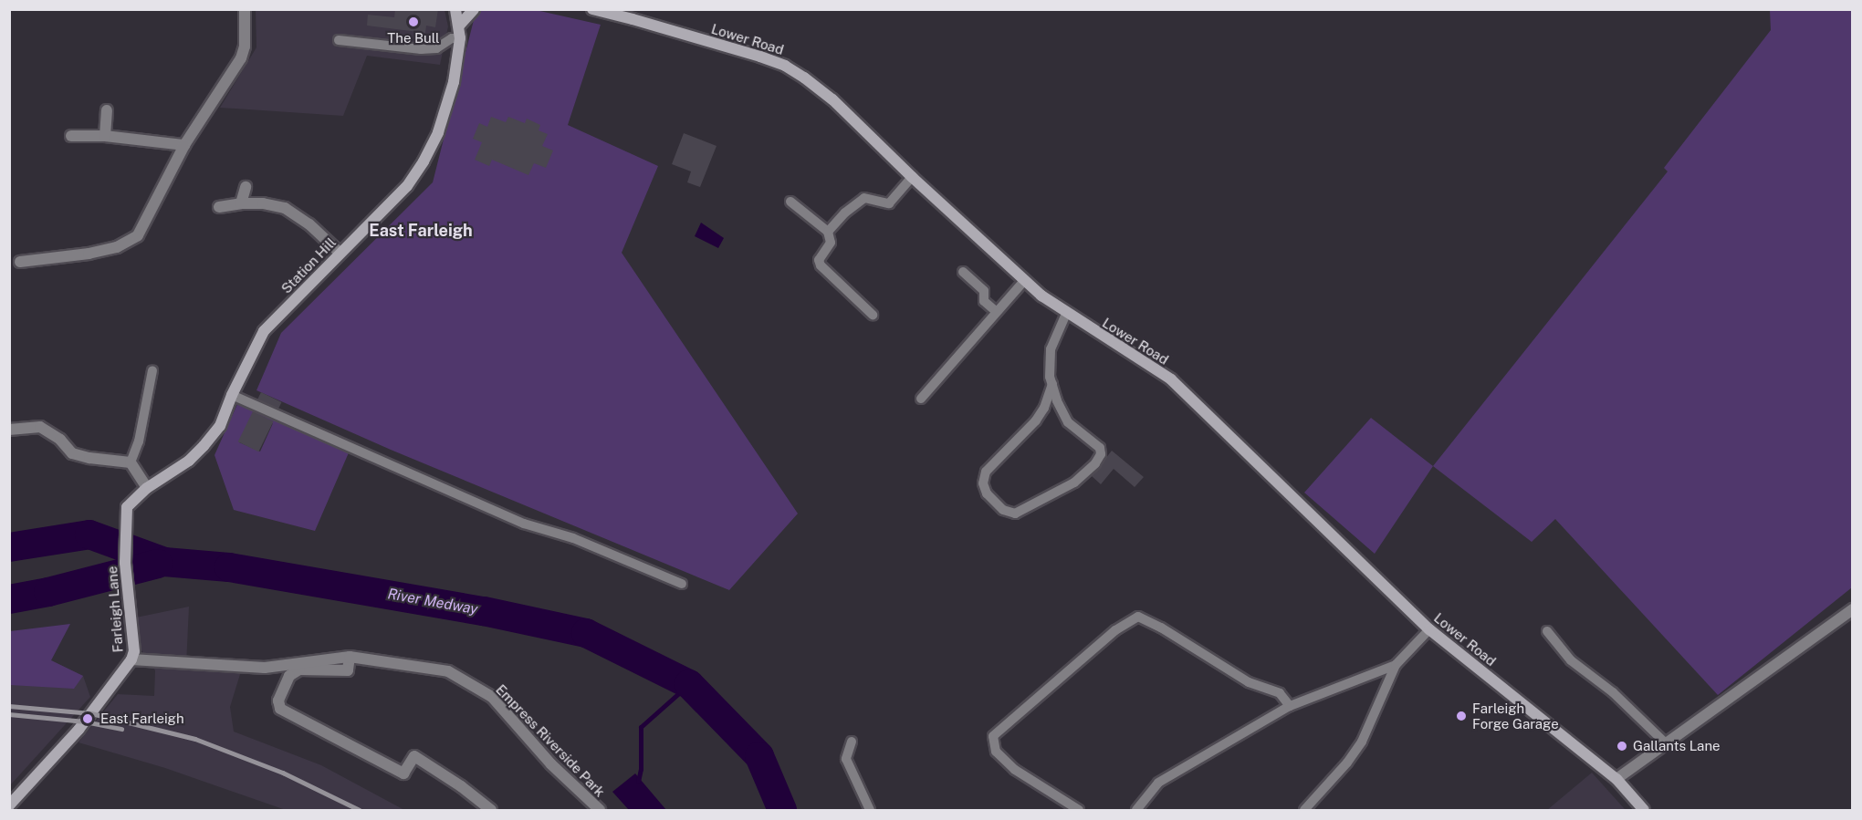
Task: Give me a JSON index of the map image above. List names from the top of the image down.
{
  "streets": {
    "main road": ["Lower Road", "Station Hill", "Farleigh Lane"],
    "street": ["Empress Riverside Park"]
  },
  "crossings": [
    ["Station Hill", "Farleigh Lane"],
    ["Farleigh Lane", "Empress Riverside Park"]
  ],
  "districts": ["East Farleigh"],
  "water": ["River Medway"],
  "places": [
    "The Bull",
    "Farleigh Forge Garage",
    "East Farleigh",
    "Gallants Lane"
  ]
}
